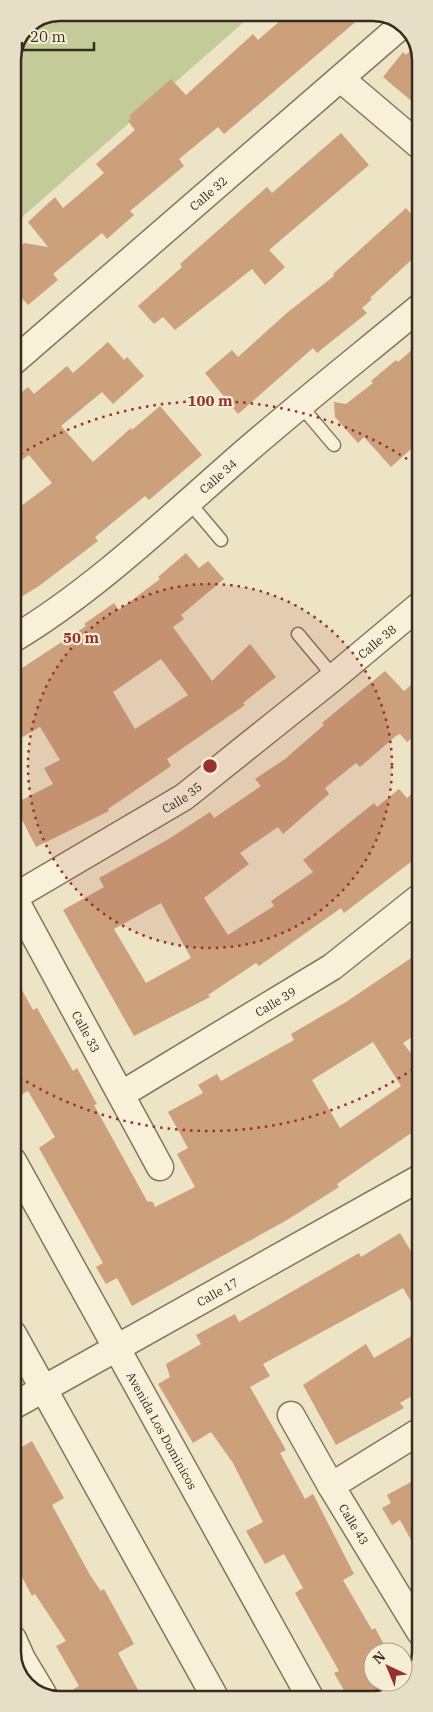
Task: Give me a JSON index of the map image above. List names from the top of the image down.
{
  "streets": {
    "street": [
      "Calle 32",
      "Calle 34",
      "Calle 38",
      "Calle 35",
      "Calle 39",
      "Calle 33",
      "Calle 17",
      "Avenida Los Dominicos",
      "Calle 43"
    ]
  },
  "crossings": [
    ["Calle 38", "Calle 35"],
    ["Calle 39", "Calle 33"],
    ["Calle 17", "Avenida Los Dominicos"]
  ],
  "scale_bar": "20 m",
  "north": "top left",
  "rings": ["100 m", "50 m"]
}
